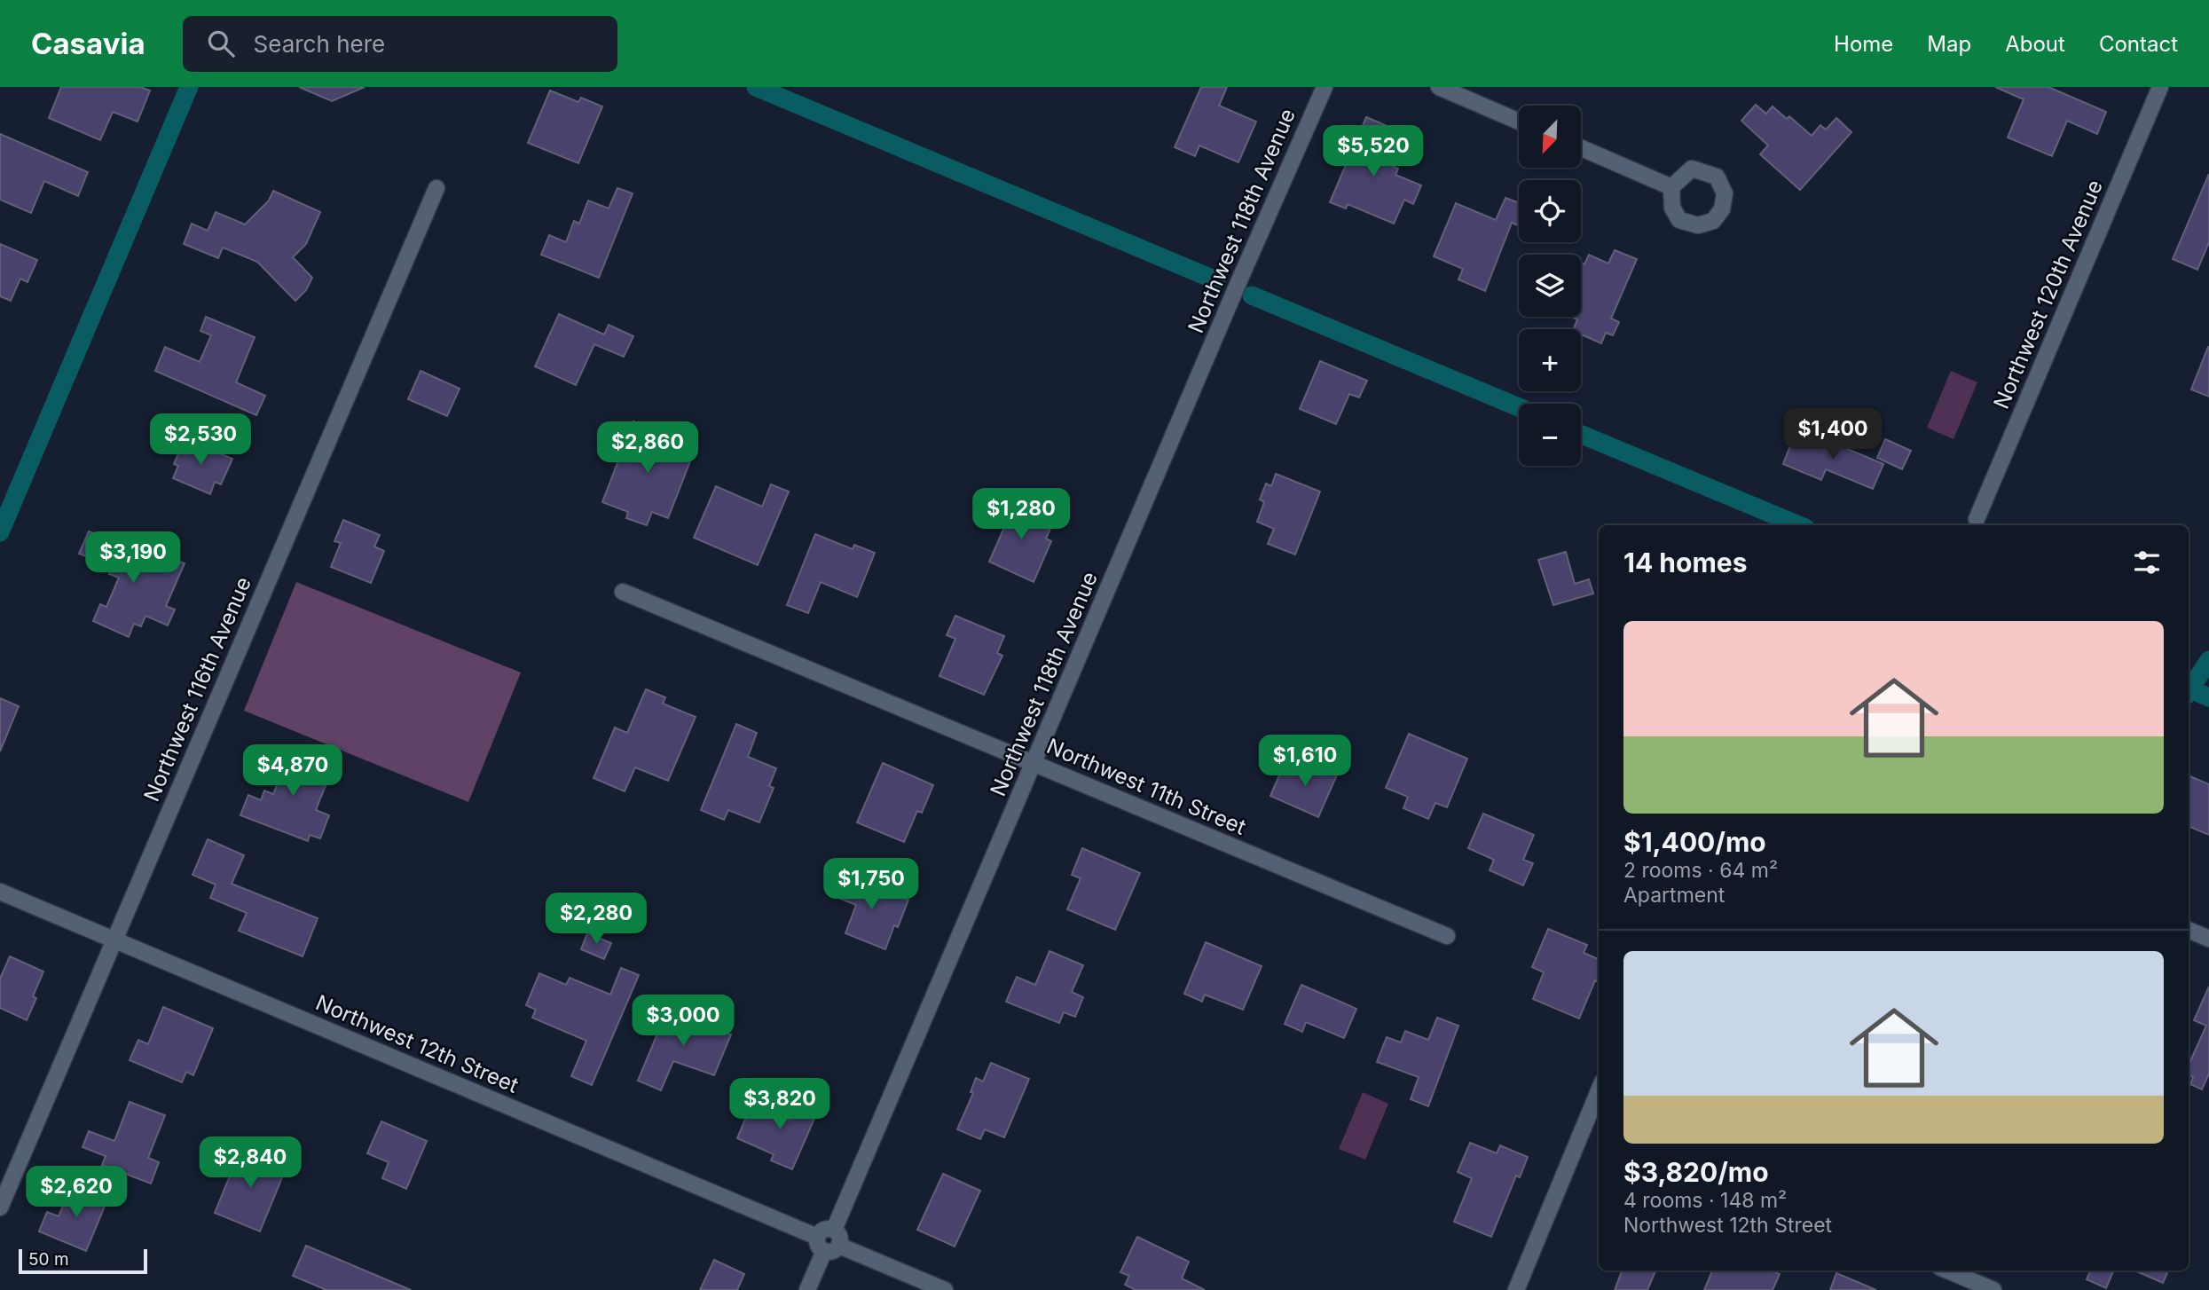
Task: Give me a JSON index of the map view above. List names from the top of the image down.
{
  "streets": {
    "street": [
      "Northwest 118th Avenue",
      "Northwest 120th Avenue",
      "Northwest 116th Avenue",
      "Northwest 11th Street",
      "Northwest 12th Street"
    ]
  },
  "crossings": [
    ["Northwest 118th Avenue", "Northwest 11th Street"],
    ["Northwest 118th Avenue", "Northwest 12th Street"],
    ["Northwest 116th Avenue", "Northwest 12th Street"]
  ],
  "scale_bar": "50 m",
  "north": "bottom left",
  "page": {
    "header": "Casavia",
    "search": "Search here",
    "nav": [
      "Home",
      "Map",
      "About",
      "Contact"
    ],
    "map_buttons": ["+", "−"],
    "price": [
      "$5,520",
      "$1,400",
      "$2,530",
      "$2,860",
      "$1,280",
      "$3,190",
      "$1,610",
      "$4,870",
      "$1,750",
      "$2,280",
      "$3,000",
      "$3,820",
      "$2,840",
      "$2,620"
    ],
    "heading": "14 homes",
    "list": [
      {
        "name": "$1,400/mo",
        "note": "2 rooms · 64 m² · Apartment"
      },
      {
        "name": "$3,820/mo",
        "note": "4 rooms · 148 m² · Northwest 12th Street"
      }
    ],
    "scale": "50 m"
  }
}
